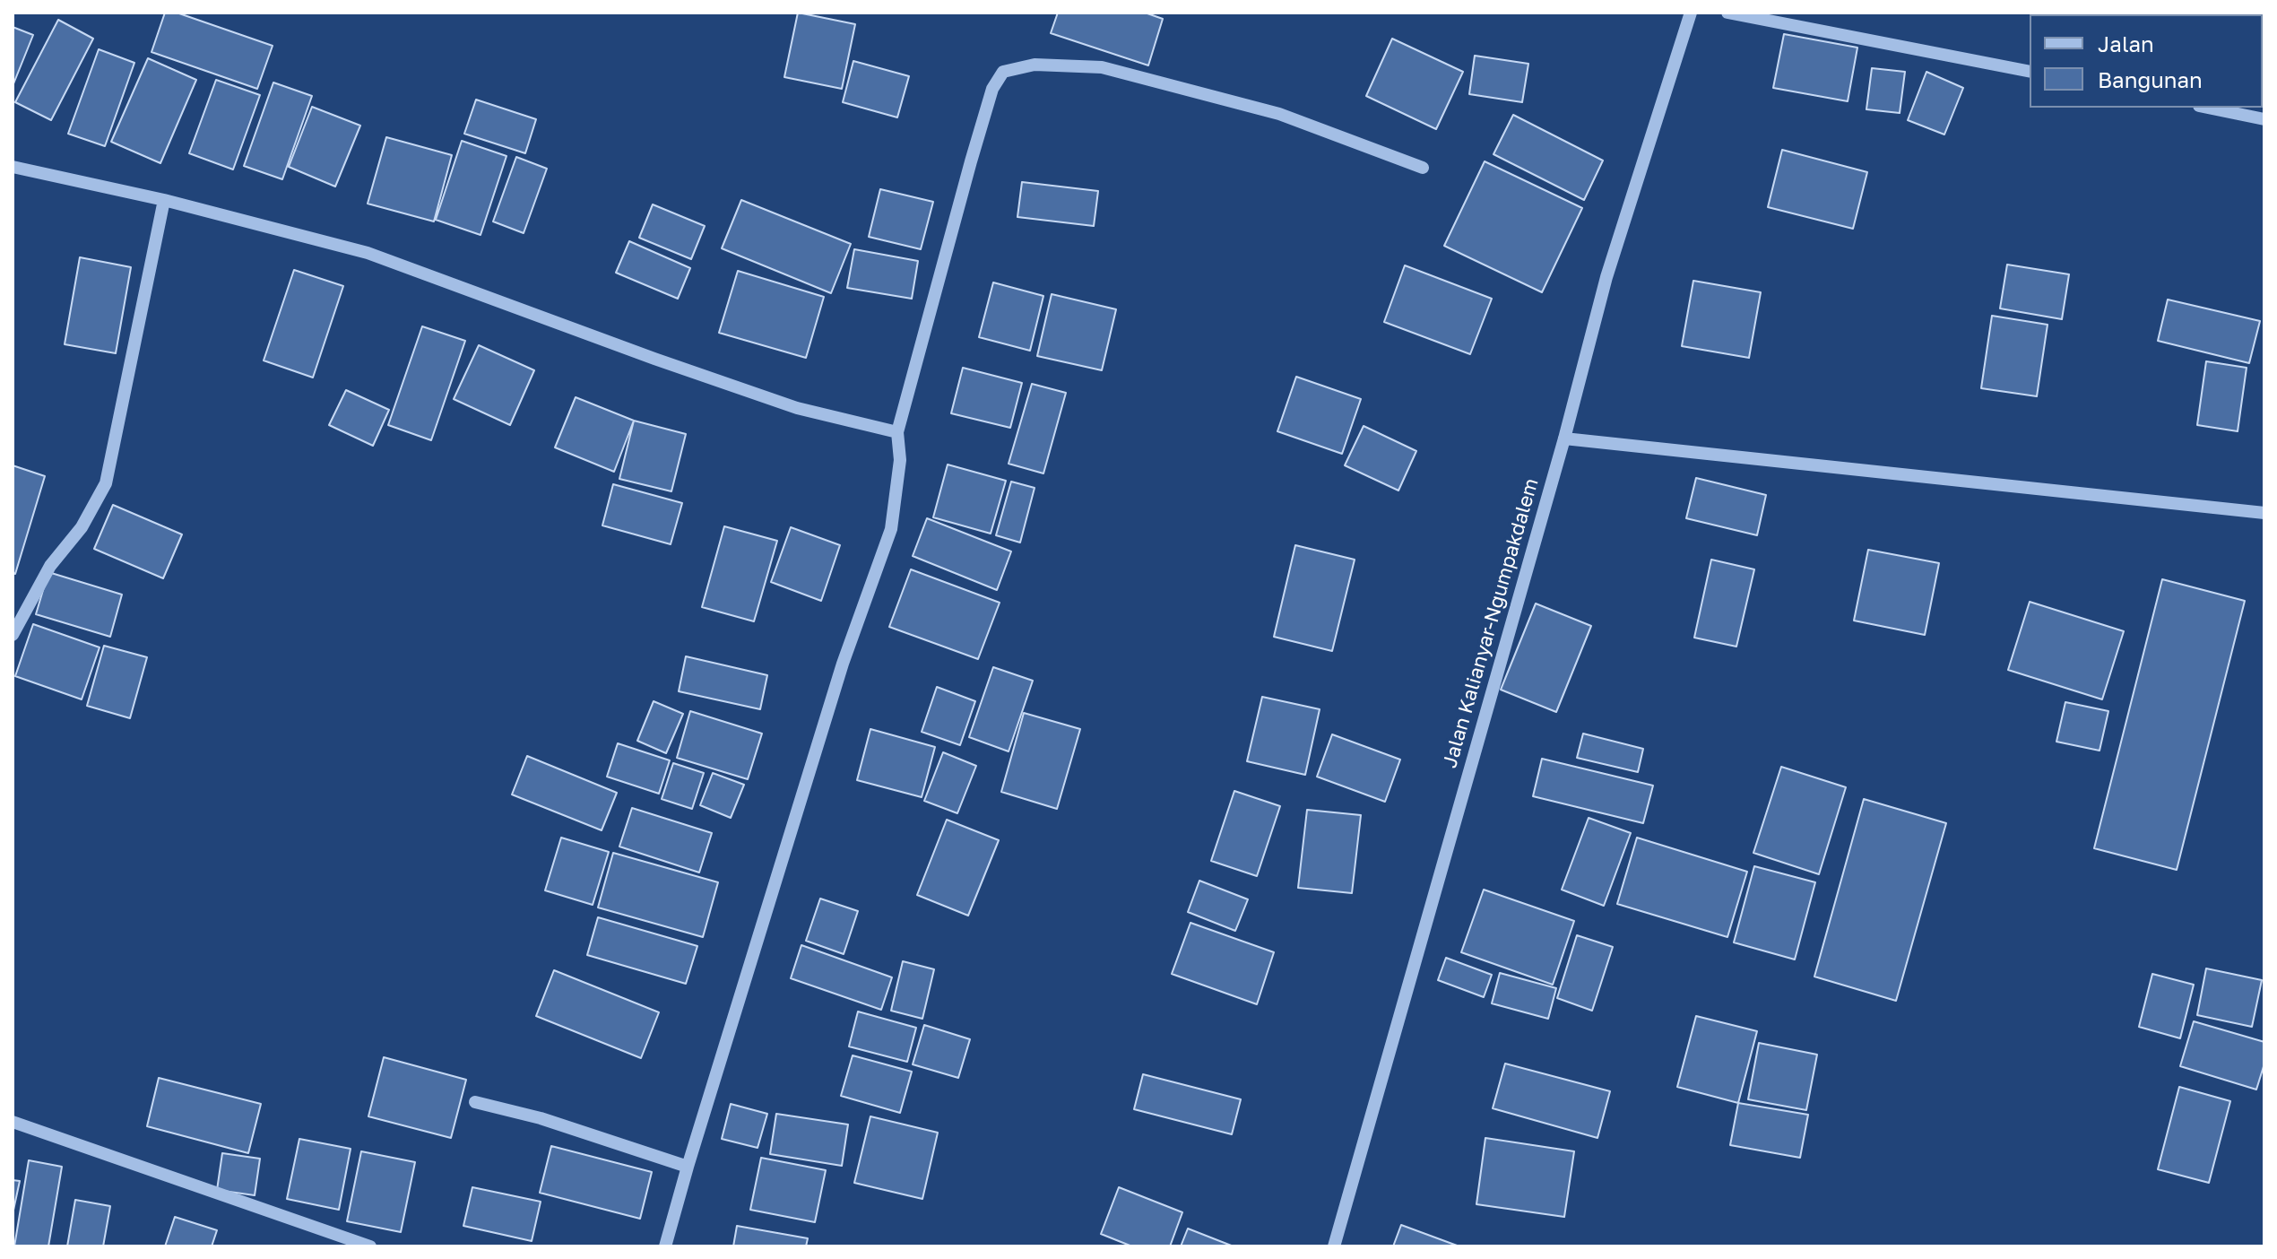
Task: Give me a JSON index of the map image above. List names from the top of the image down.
{
  "streets": {
    "street": ["Jalan Kalianyar-Ngumpakdalem"]
  },
  "legend": ["Jalan", "Bangunan"]
}
